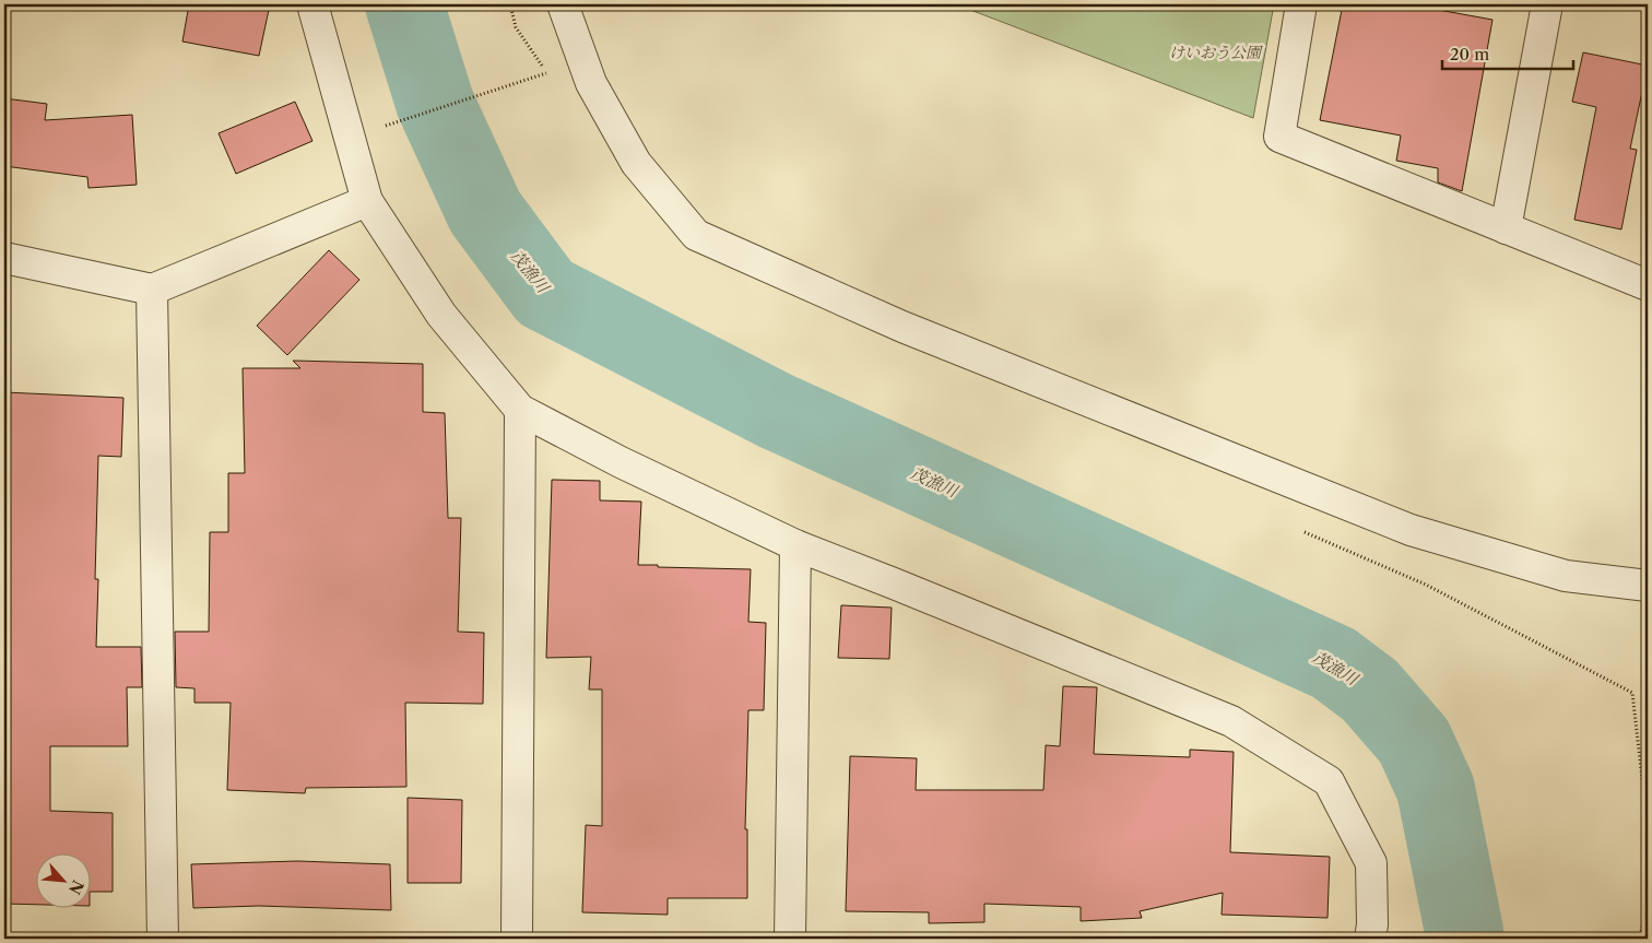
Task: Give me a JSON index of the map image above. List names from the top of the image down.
{
  "water": ["茂漁川"],
  "parks": ["けいおう公園"],
  "scale_bar": "20 m",
  "north": "bottom right"
}
